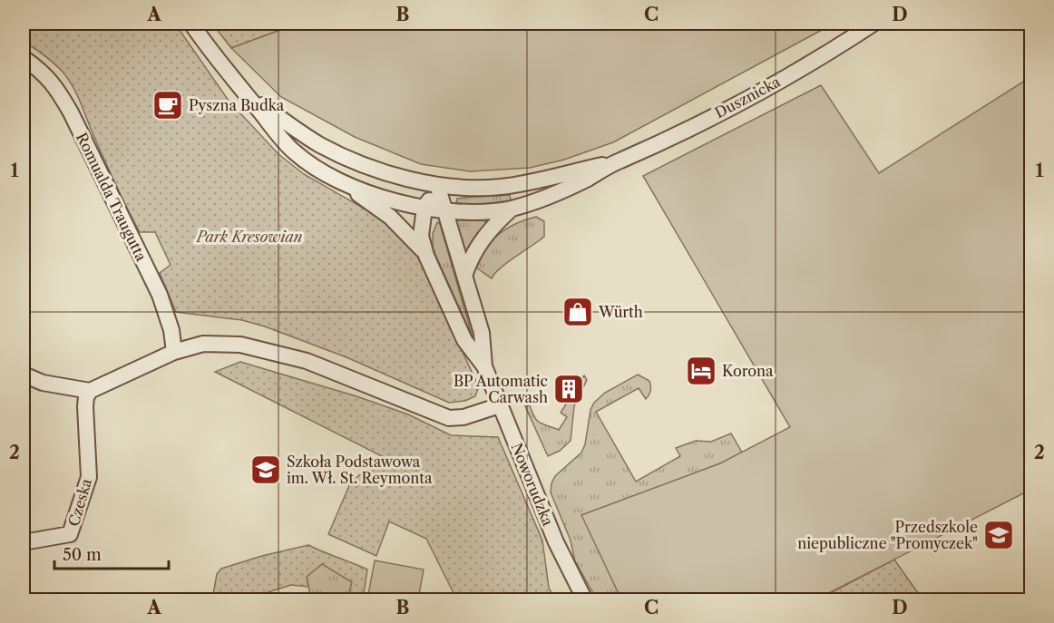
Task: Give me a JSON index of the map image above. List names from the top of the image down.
{
  "streets": {
    "street": [
      "Dusznicka",
      "Romualda Traugutta",
      "Noworudzka",
      "Czeska"
    ]
  },
  "crossings": [
    ["Dusznicka", "Noworudzka"]
  ],
  "parks": ["Park Kresowian"],
  "places": {
    "cafe": ["Pyszna Budka"],
    "shop": ["Würth"],
    "hotel": ["Korona"],
    "building": ["BP Automatic Carwash"],
    "school or university": ["Szkoła Podstawowa im. Wł. St. Reymonta", "Przedszkole niepubliczne \"Promyczek\""]
  },
  "scale_bar": "50 m",
  "grid": {
    "columns": [
      "A",
      "B",
      "C",
      "D"
    ],
    "rows": ["1", "2"]
  }
}
